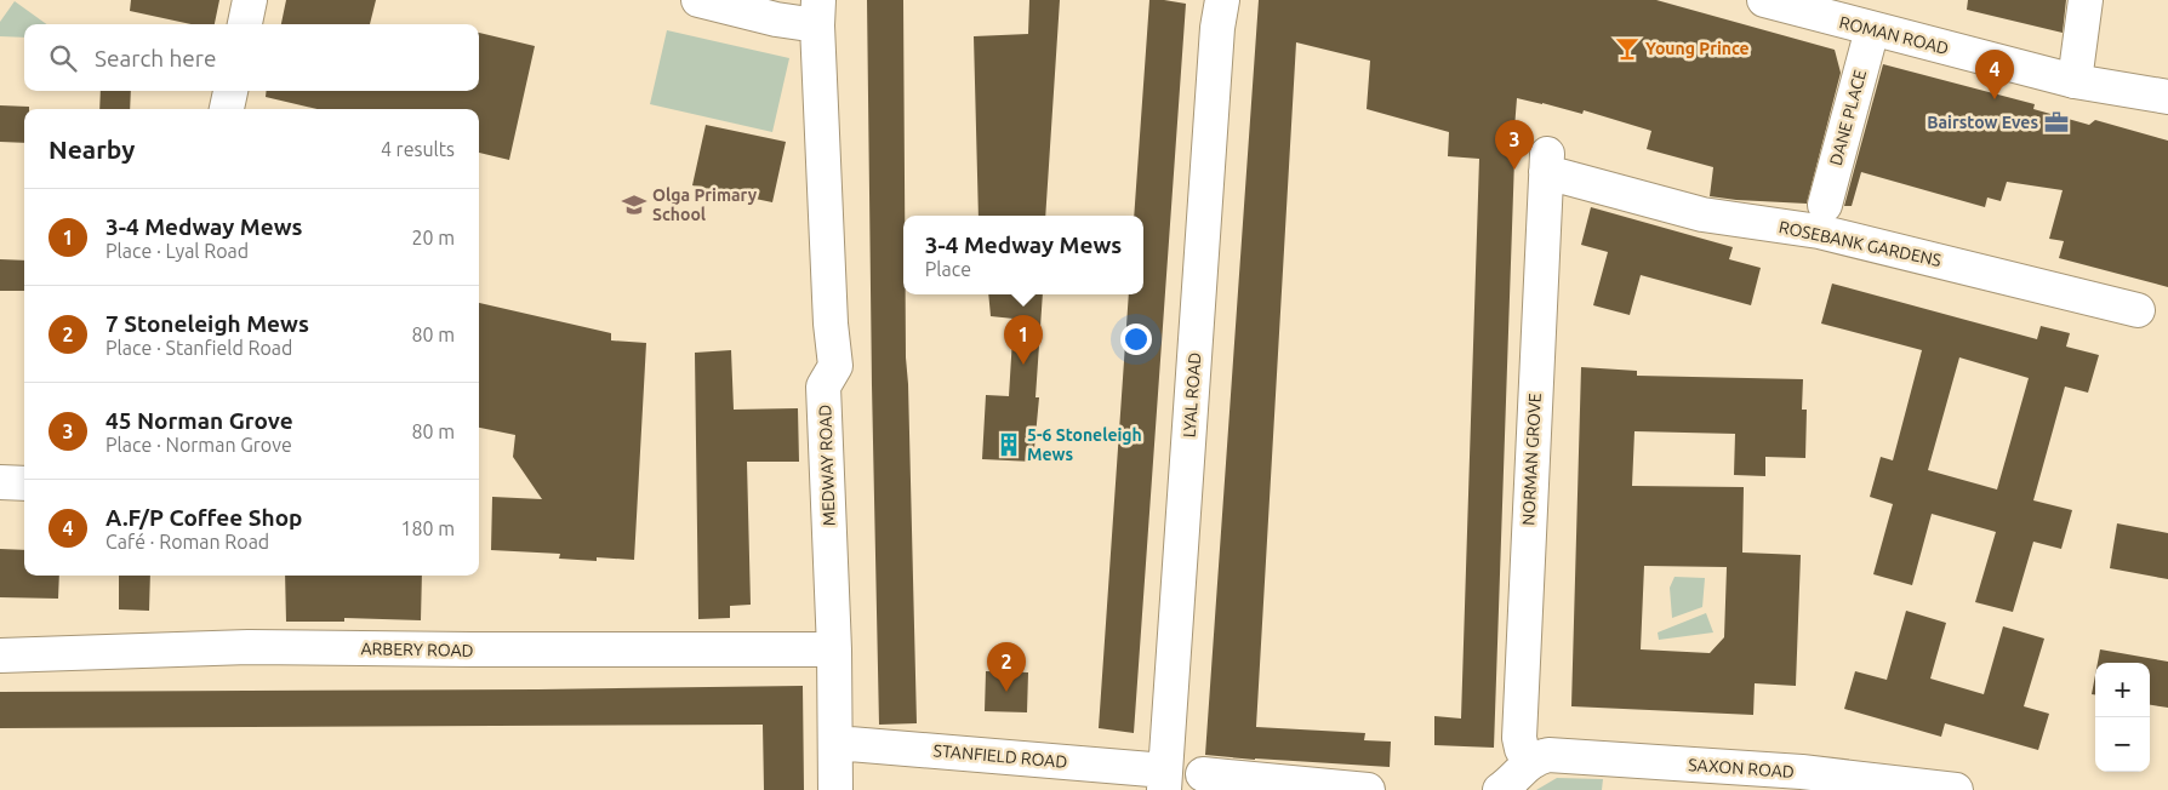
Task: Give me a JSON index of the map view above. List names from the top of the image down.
{
  "streets": {
    "street": [
      "ROMAN ROAD",
      "DANE PLACE",
      "ROSEBANK GARDENS",
      "LYAL ROAD",
      "NORMAN GROVE",
      "MEDWAY ROAD",
      "ARBERY ROAD",
      "STANFIELD ROAD",
      "SAXON ROAD"
    ]
  },
  "crossings": [
    ["ROMAN ROAD", "DANE PLACE"],
    ["ROSEBANK GARDENS", "NORMAN GROVE"],
    ["LYAL ROAD", "STANFIELD ROAD"],
    ["NORMAN GROVE", "SAXON ROAD"],
    ["MEDWAY ROAD", "ARBERY ROAD"],
    ["MEDWAY ROAD", "STANFIELD ROAD"]
  ],
  "places": {
    "bar": ["Young Prince"],
    "office": ["Bairstow Eves"],
    "school or university": ["Olga Primary School"],
    "building": ["5-6 Stoneleigh Mews"]
  },
  "page": {
    "search": "Search here",
    "pins": [
      "4",
      "3",
      "1",
      "2"
    ],
    "heading": ["Nearby", "4 results"],
    "list": [
      {
        "mark": "1",
        "name": "3-4 Medway Mews",
        "note": "Place · Lyal Road",
        "value": "20 m"
      },
      {
        "mark": "2",
        "name": "7 Stoneleigh Mews",
        "note": "Place · Stanfield Road",
        "value": "80 m"
      },
      {
        "mark": "3",
        "name": "45 Norman Grove",
        "note": "Place · Norman Grove",
        "value": "80 m"
      },
      {
        "mark": "4",
        "name": "A.F/P Coffee Shop",
        "note": "Café · Roman Road",
        "value": "180 m"
      }
    ],
    "popup": ["3-4 Medway Mews", "Place"],
    "map_buttons": ["+", "−"]
  }
}
